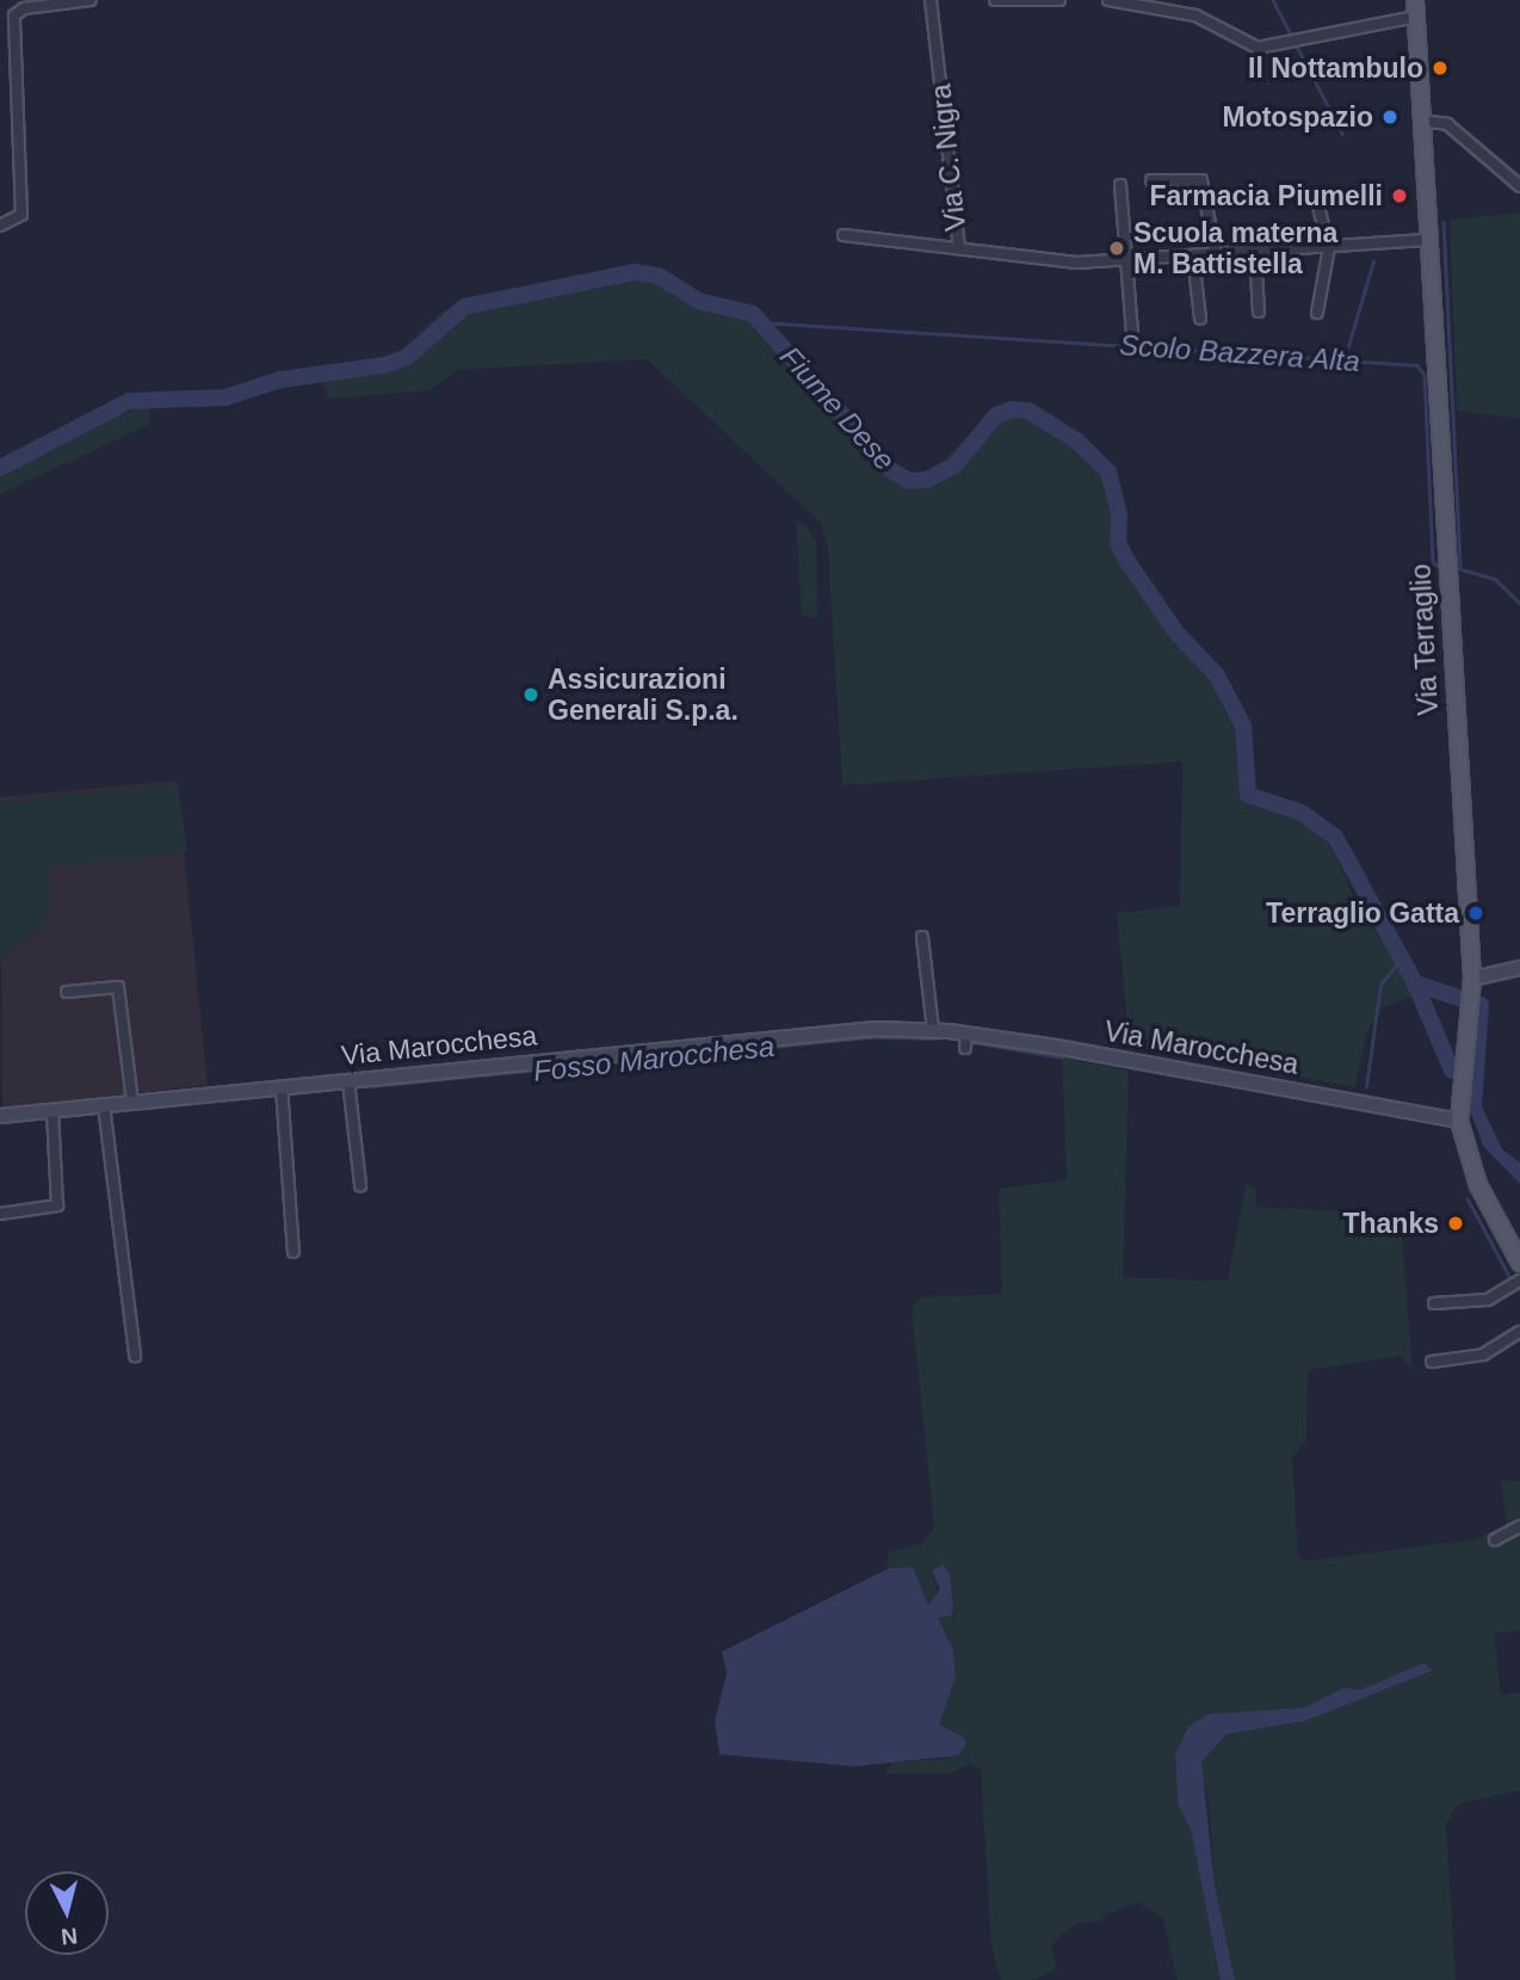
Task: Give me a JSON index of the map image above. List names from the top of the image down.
{
  "streets": {
    "main road": ["Via Terraglio"],
    "street": ["Via C. Nigra", "Via Marocchesa"]
  },
  "crossings": [
    ["Via Terraglio", "Via Marocchesa"]
  ],
  "water": ["Scolo Bazzera Alta", "Fiume Dese", "Fosso Marocchesa"],
  "places": [
    "Il Nottambulo",
    "Motospazio",
    "Farmacia Piumelli",
    "Scuola materna M. Battistella",
    "Assicurazioni Generali S.p.a.",
    "Terraglio Gatta",
    "Thanks"
  ],
  "north": "bottom"
}
